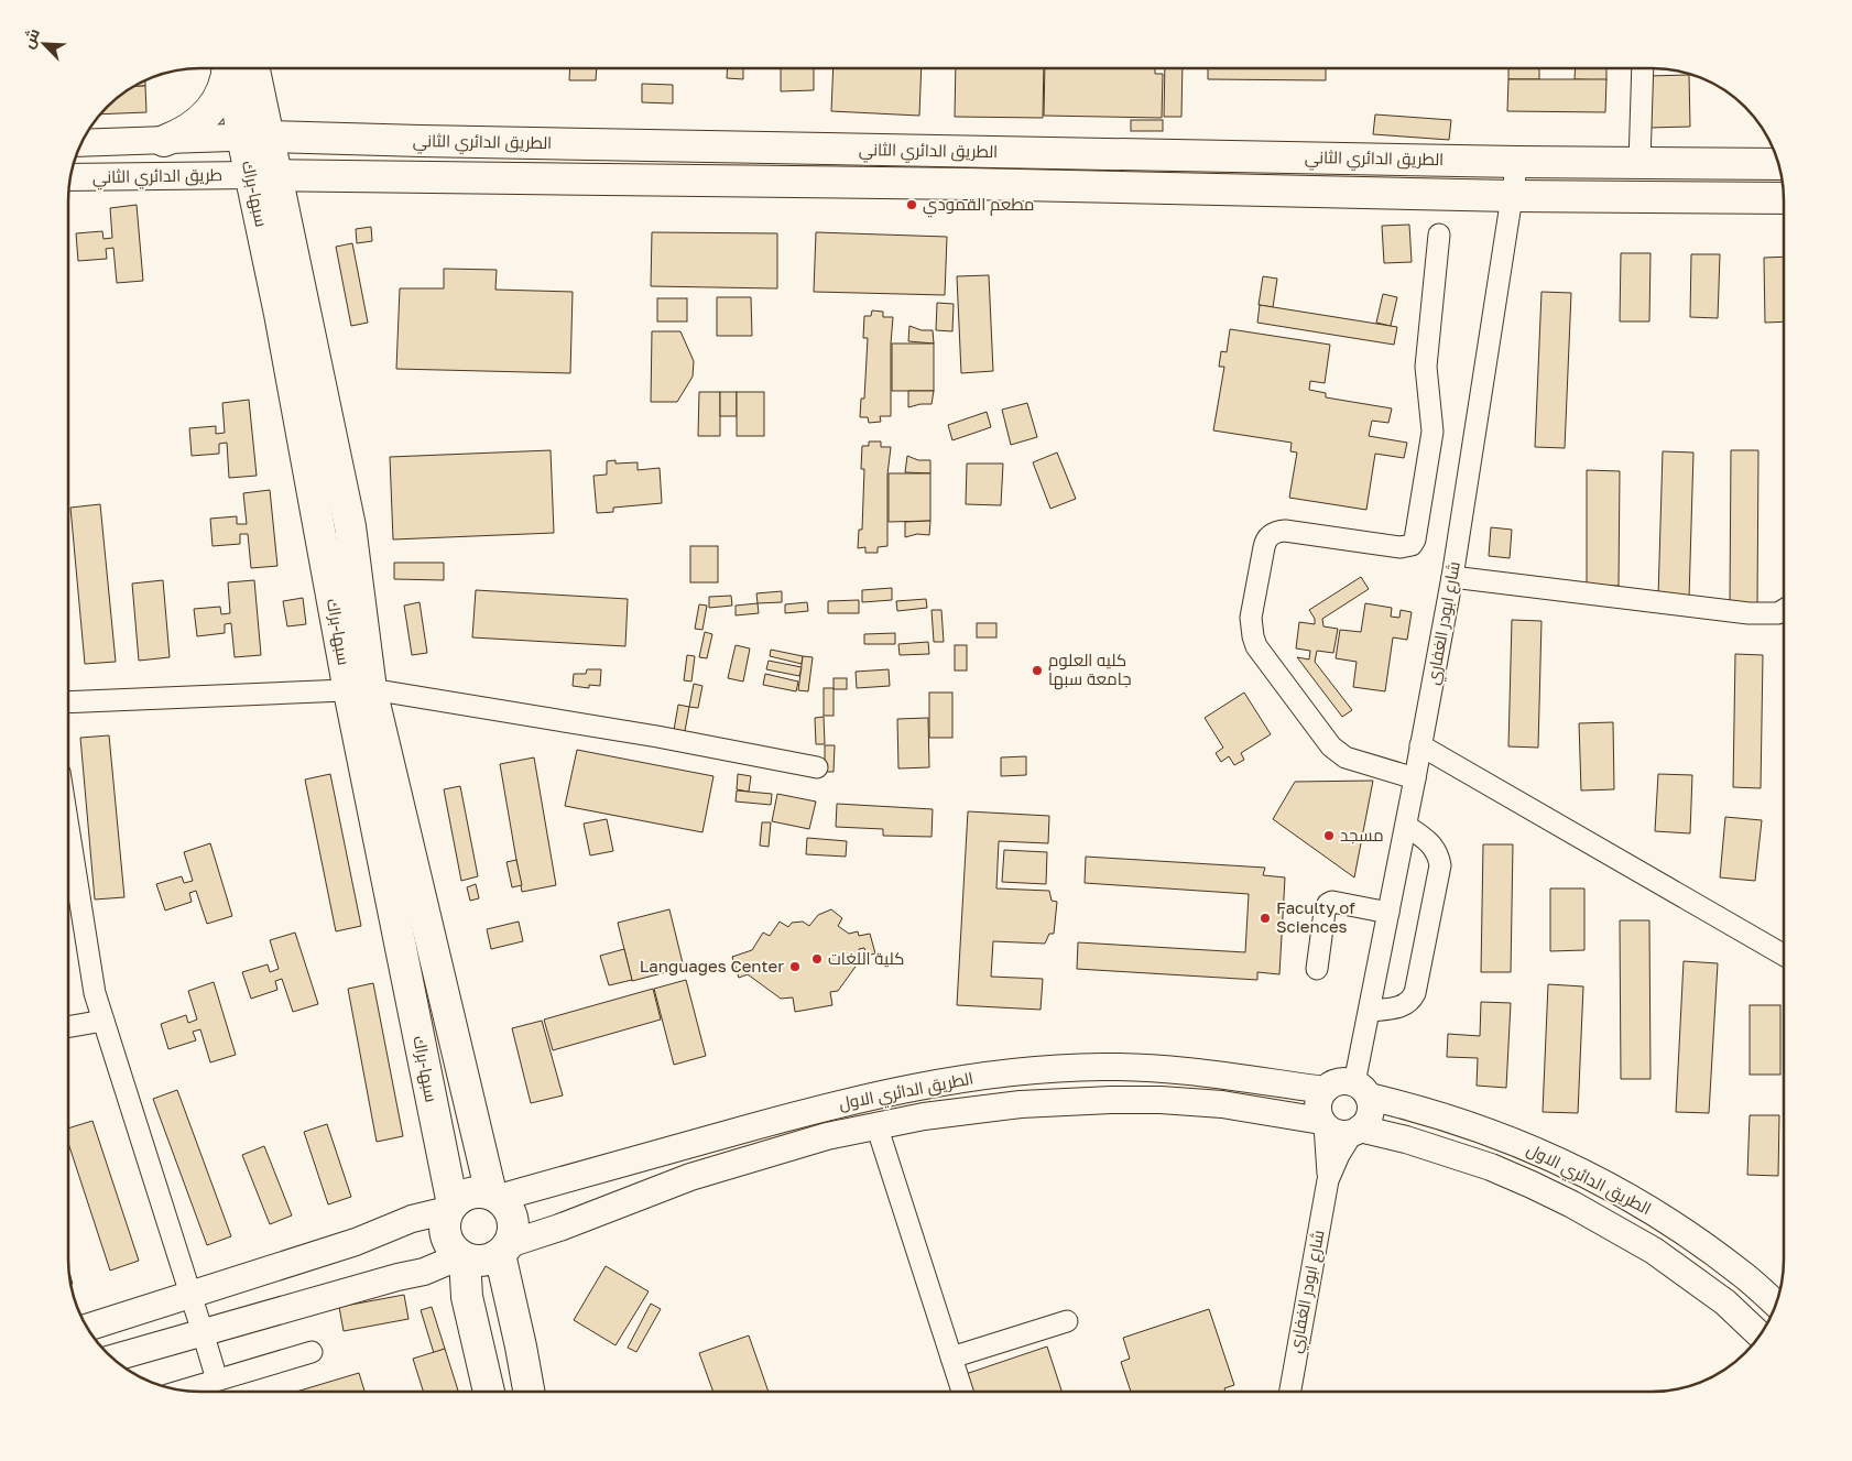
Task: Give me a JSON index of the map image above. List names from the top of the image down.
{
  "streets": {
    "highway": ["الطريق الدائري الثاني", "سبها-براك"],
    "main road": ["طريق الدائري الثاني", "الطريق الدائري الاول"],
    "street": ["شارع ابودر الغفاري"]
  },
  "crossings": [
    ["الطريق الدائري الثاني", "طريق الدائري الثاني"],
    ["الطريق الدائري الثاني", "سبها-براك"],
    ["الطريق الدائري الثاني", "شارع ابودر الغفاري"],
    ["طريق الدائري الثاني", "سبها-براك"],
    ["سبها-براك", "الطريق الدائري الاول"],
    ["شارع ابودر الغفاري", "الطريق الدائري الاول"]
  ],
  "places": [
    "مطعم القمودي",
    "كليه العلوم جامعة سبها",
    "مسجد",
    "Faculty of Sciences",
    "كلية اللغات",
    "Languages Center"
  ],
  "north": "top left"
}
